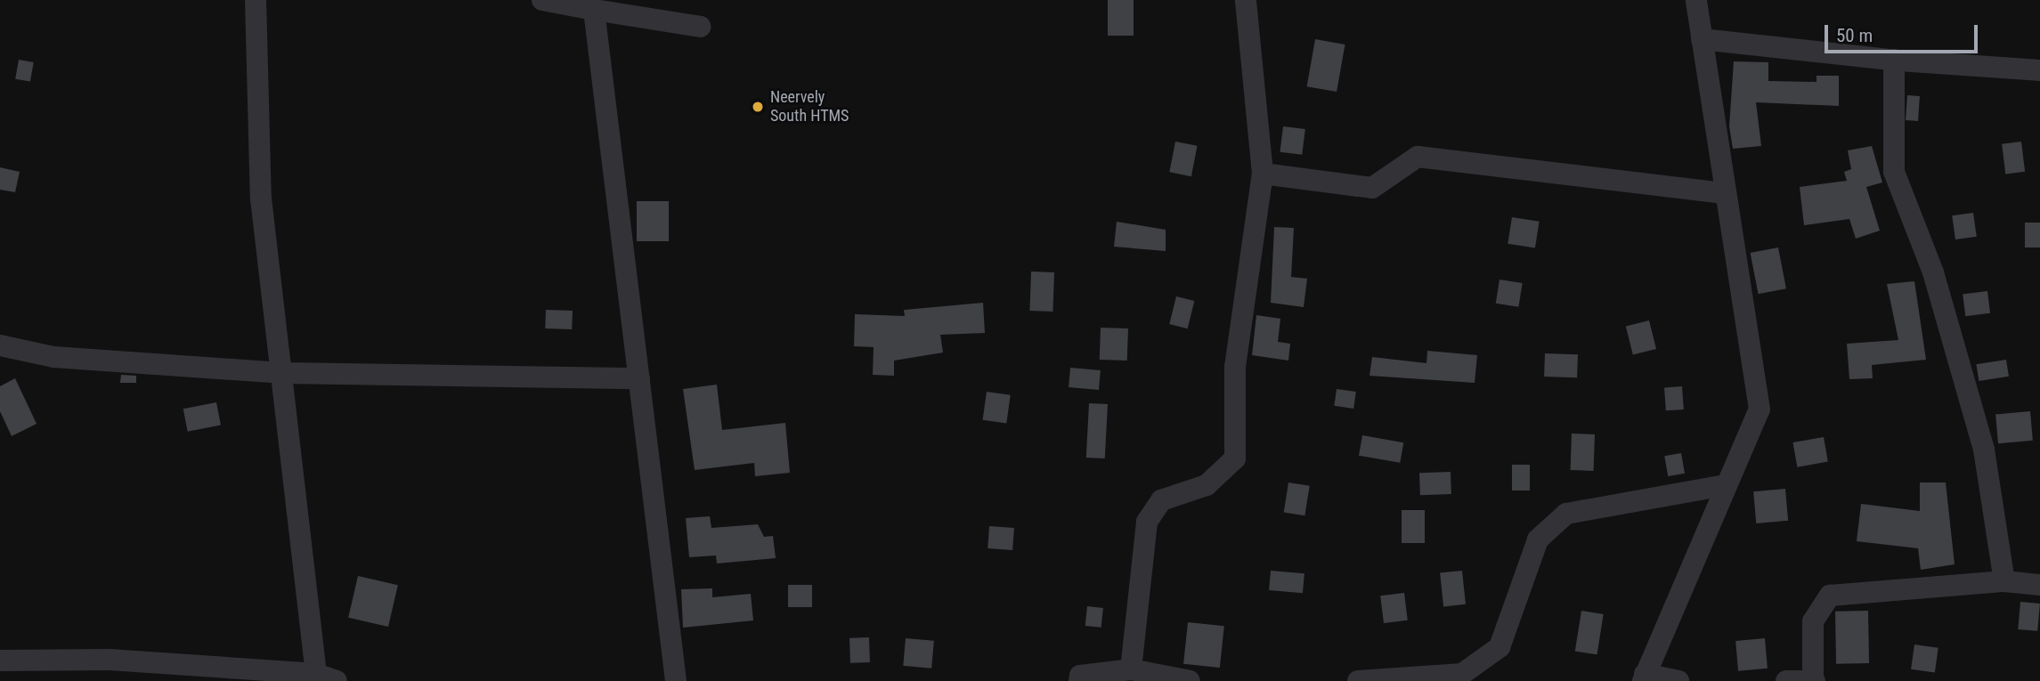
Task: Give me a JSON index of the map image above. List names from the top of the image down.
{
  "places": ["Neervely South HTMS"],
  "scale_bar": "50 m"
}
